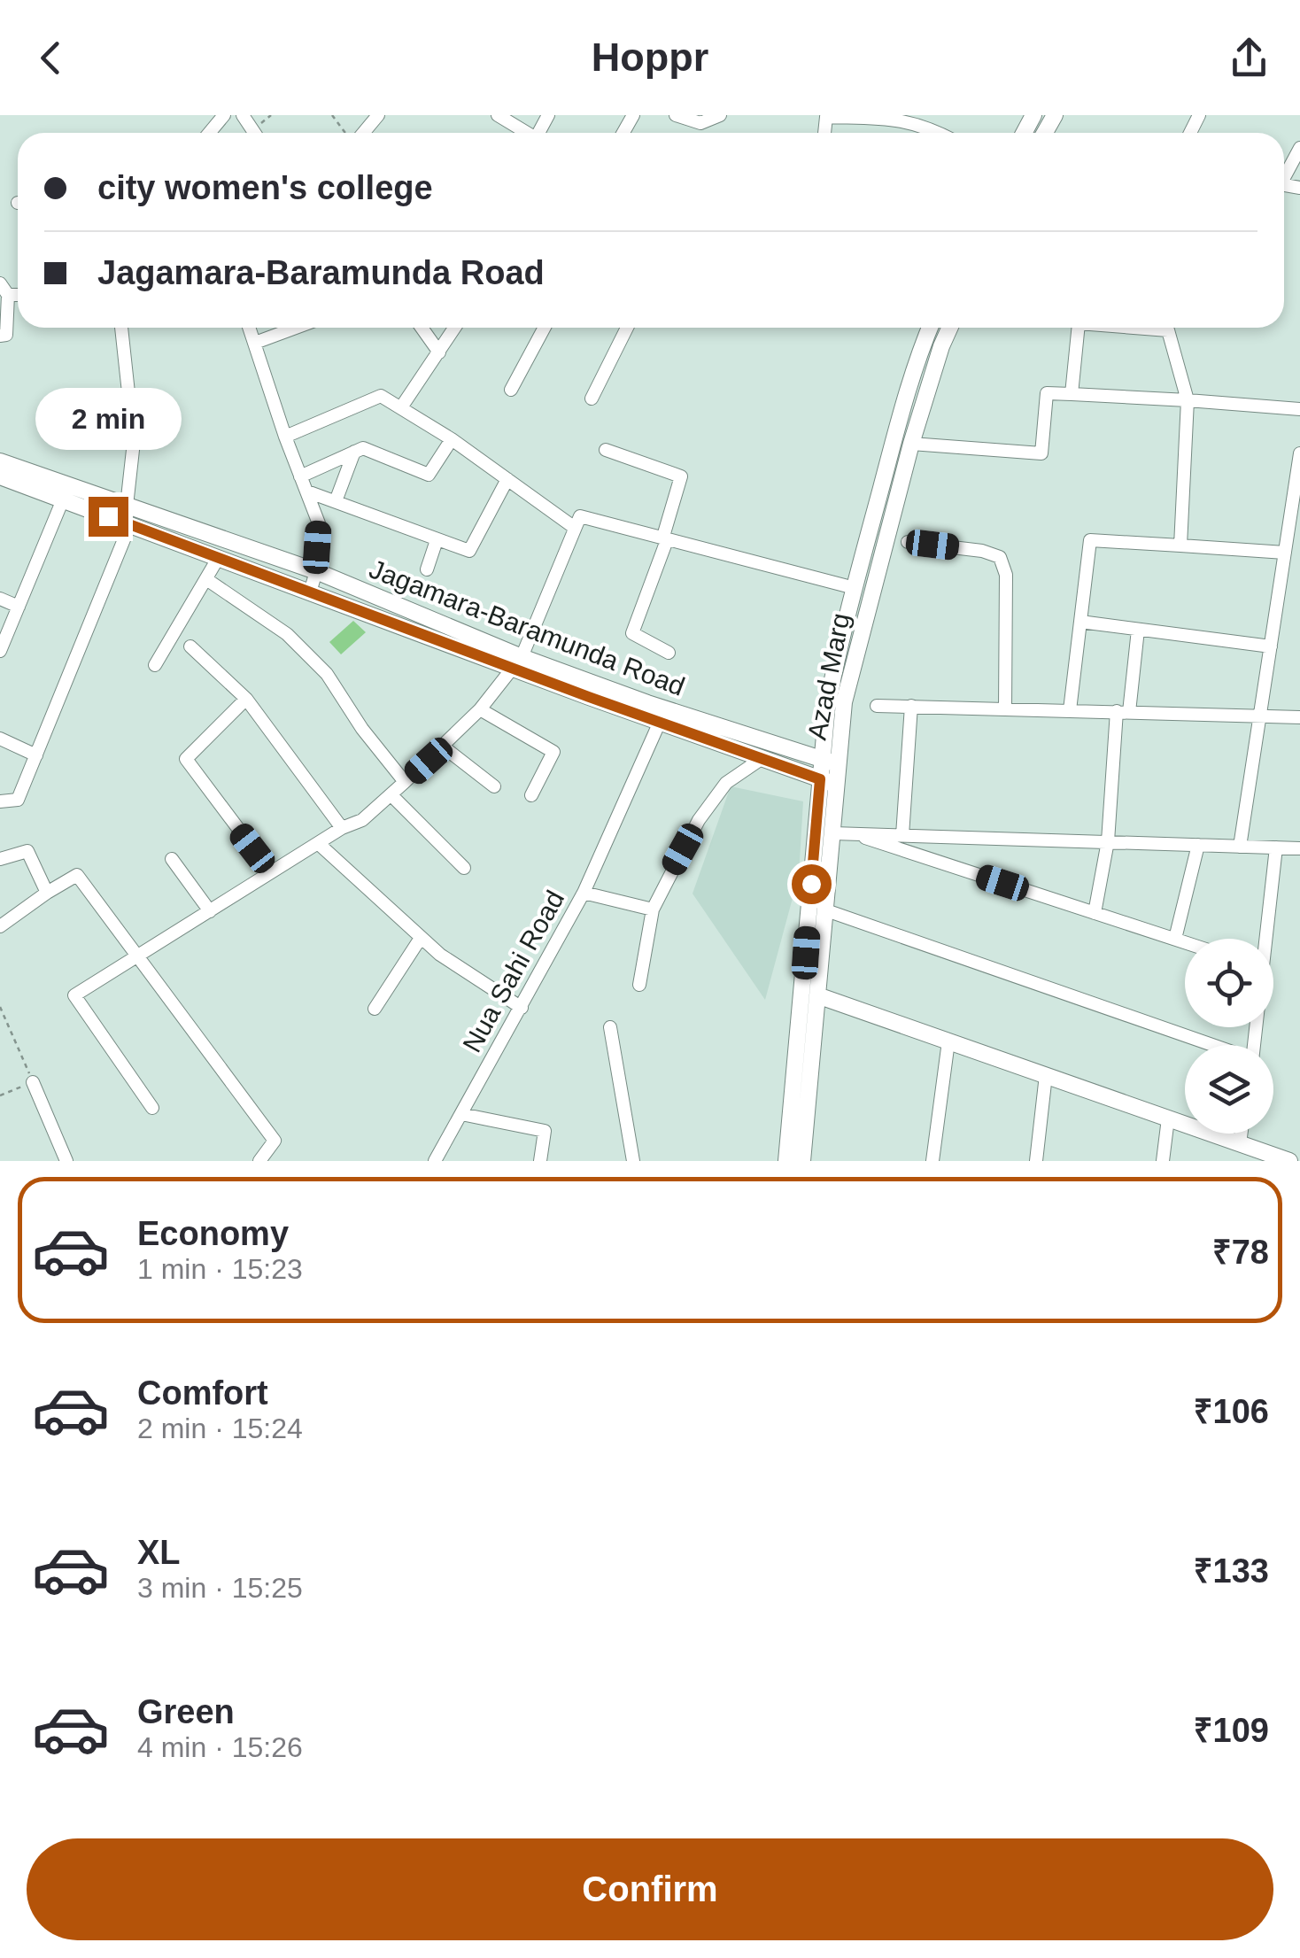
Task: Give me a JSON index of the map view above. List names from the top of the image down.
{
  "streets": {
    "street": ["Jagamara-Baramunda Road", "Azad Marg", "Nua Sahi Road"]
  },
  "crossings": [
    ["Jagamara-Baramunda Road", "Azad Marg"]
  ],
  "page": {
    "header": "Hoppr",
    "banner": ["city women's college", "Jagamara-Baramunda Road"],
    "bubble": "2 min",
    "list": [
      {
        "name": "Economy",
        "note": "1 min · 15:23",
        "value": "₹78"
      },
      {
        "name": "Comfort",
        "note": "2 min · 15:24",
        "value": "₹106"
      },
      {
        "name": "XL",
        "note": "3 min · 15:25",
        "value": "₹133"
      },
      {
        "name": "Green",
        "note": "4 min · 15:26",
        "value": "₹109"
      }
    ],
    "buttons": "Confirm"
  }
}
